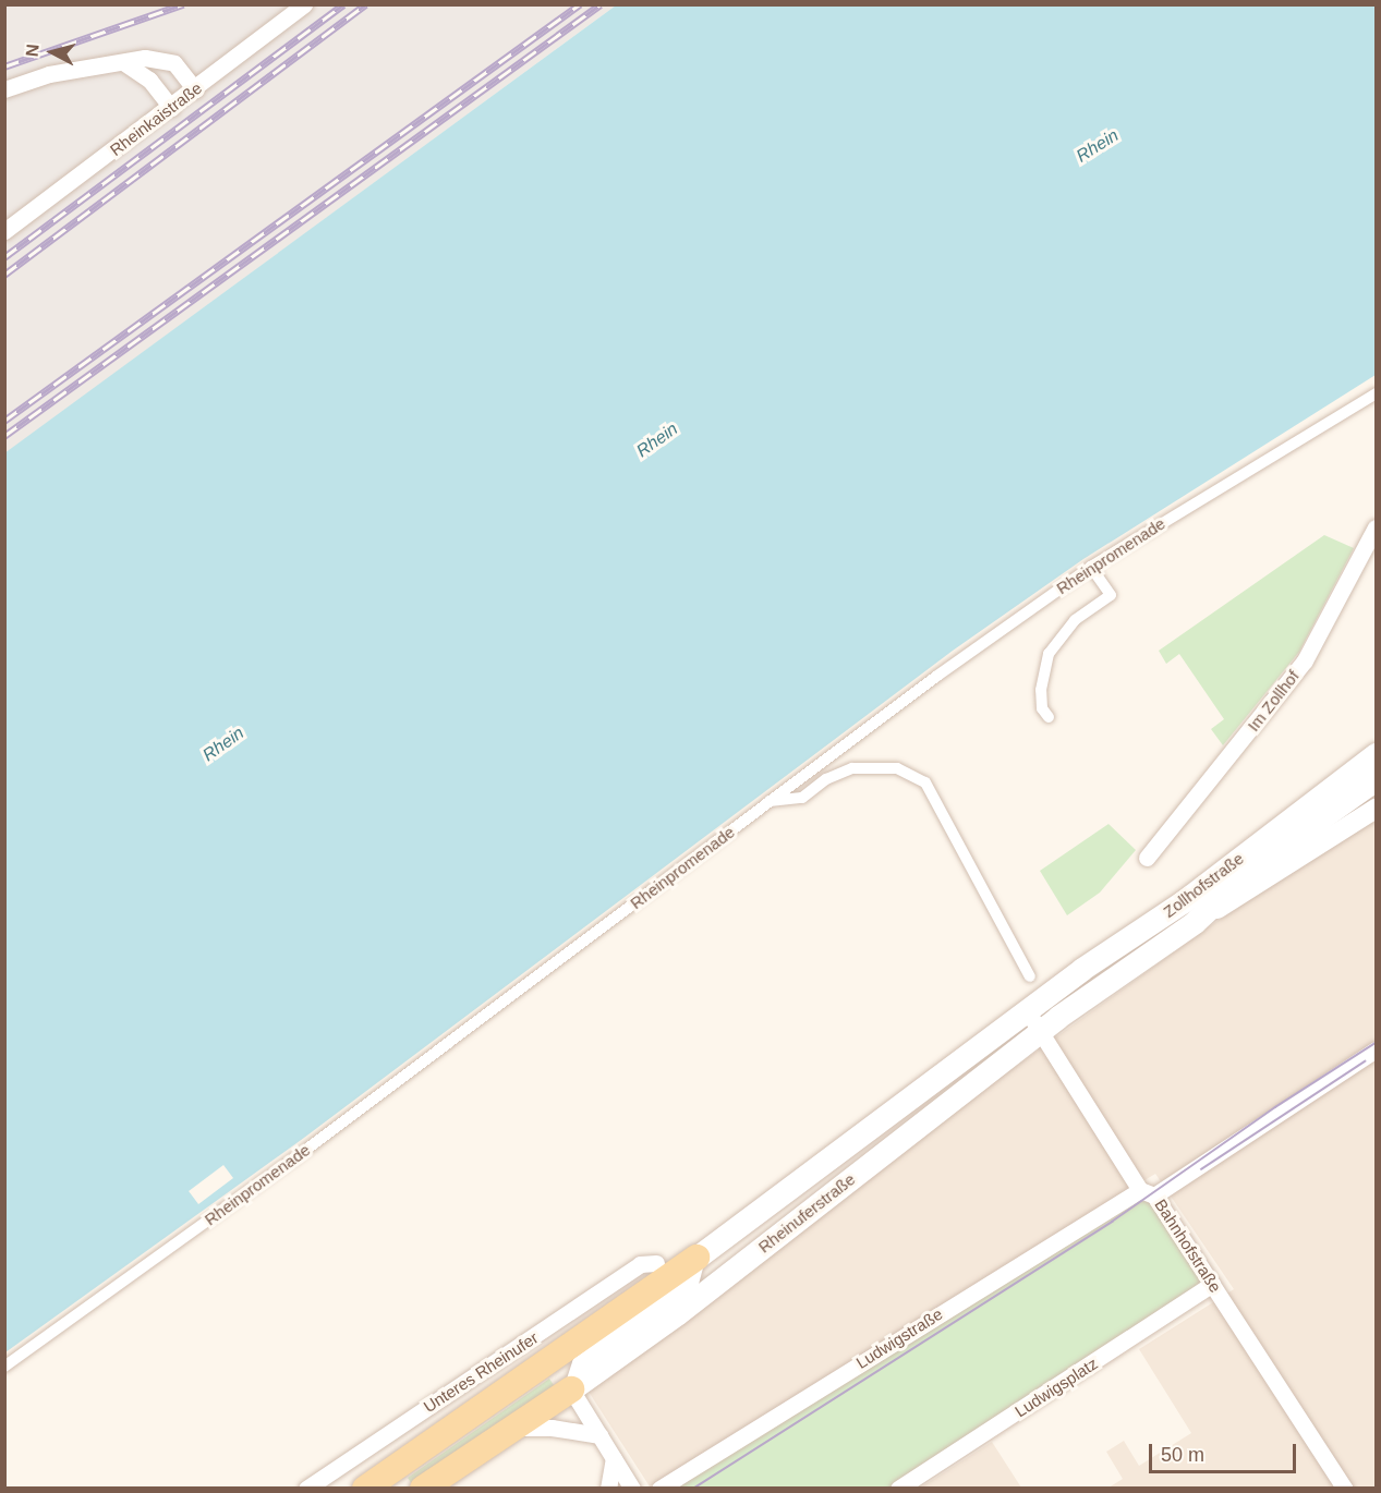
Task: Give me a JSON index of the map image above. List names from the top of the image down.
{
  "streets": {
    "main road": ["Zollhofstraße", "Rheinuferstraße"],
    "street": [
      "Rheinkaistraße",
      "Rheinpromenade",
      "Im Zollhof",
      "Bahnhofstraße",
      "Ludwigstraße",
      "Unteres Rheinufer",
      "Ludwigsplatz"
    ]
  },
  "crossings": [
    ["Zollhofstraße", "Rheinuferstraße"],
    ["Zollhofstraße", "Bahnhofstraße"],
    ["Rheinuferstraße", "Bahnhofstraße"],
    ["Bahnhofstraße", "Ludwigstraße"],
    ["Bahnhofstraße", "Ludwigsplatz"]
  ],
  "water": ["Rhein"],
  "scale_bar": "50 m",
  "north": "left"
}
